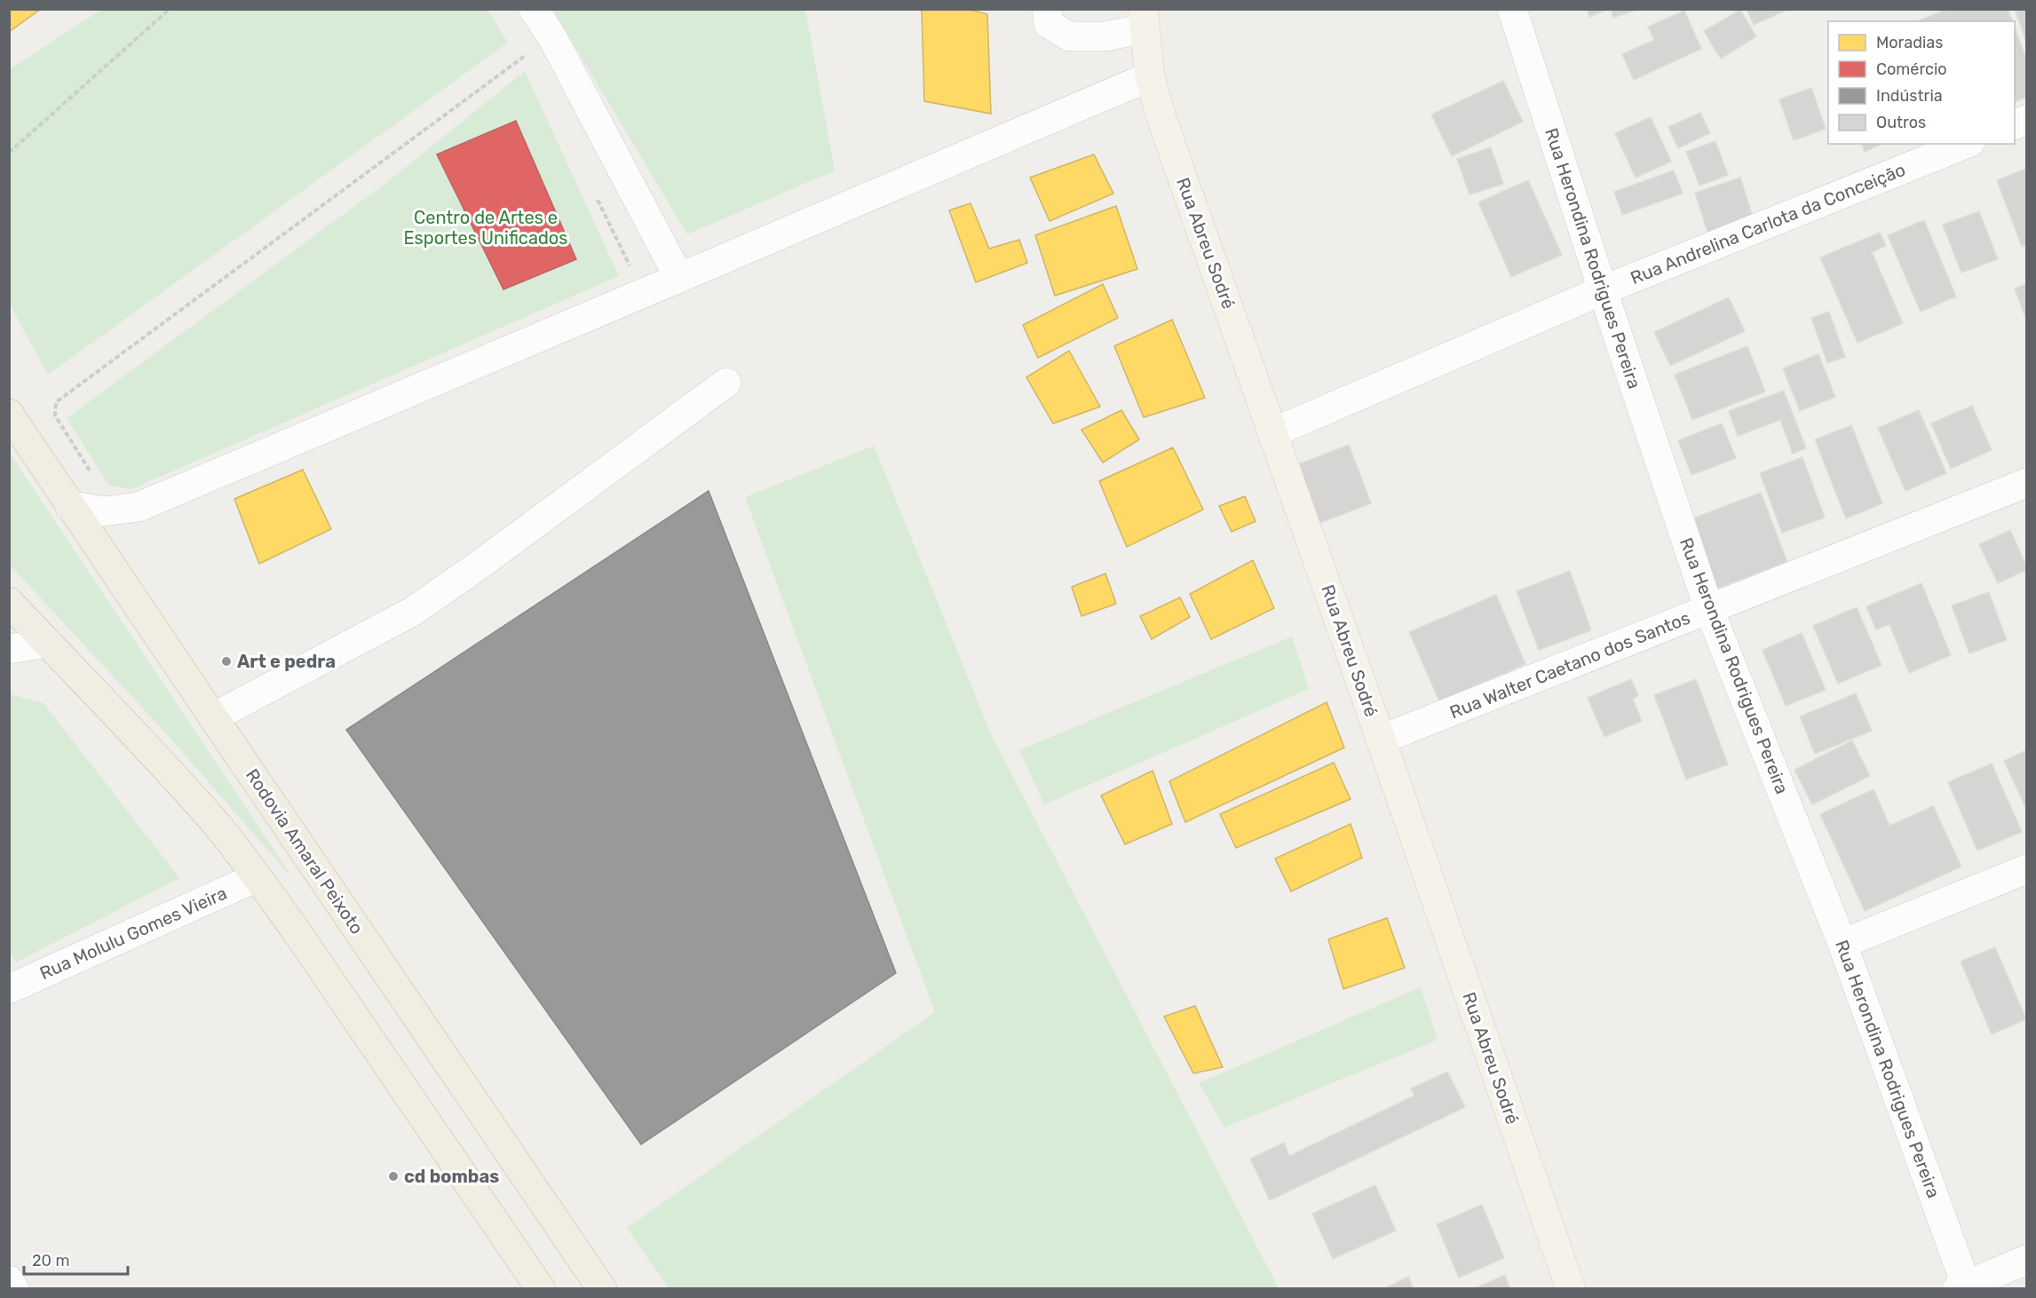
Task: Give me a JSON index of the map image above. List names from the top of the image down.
{
  "streets": {
    "highway": ["Rodovia Amaral Peixoto"],
    "main road": ["Rua Abreu Sodré"],
    "street": [
      "Rua Andrelina Carlota da Conceição",
      "Rua Herondina Rodrigues Pereira",
      "Rua Walter Caetano dos Santos",
      "Rua Molulu Gomes Vieira"
    ]
  },
  "crossings": [
    ["Rua Andrelina Carlota da Conceição", "Rua Abreu Sodré"],
    ["Rua Andrelina Carlota da Conceição", "Rua Herondina Rodrigues Pereira"],
    ["Rua Abreu Sodré", "Rua Walter Caetano dos Santos"],
    ["Rua Herondina Rodrigues Pereira", "Rua Walter Caetano dos Santos"]
  ],
  "parks": ["Centro de Artes e Esportes Unificados"],
  "places": ["Art e pedra", "cd bombas"],
  "legend": [
    "Moradias",
    "Comércio",
    "Indústria",
    "Outros"
  ],
  "scale_bar": "20 m"
}
